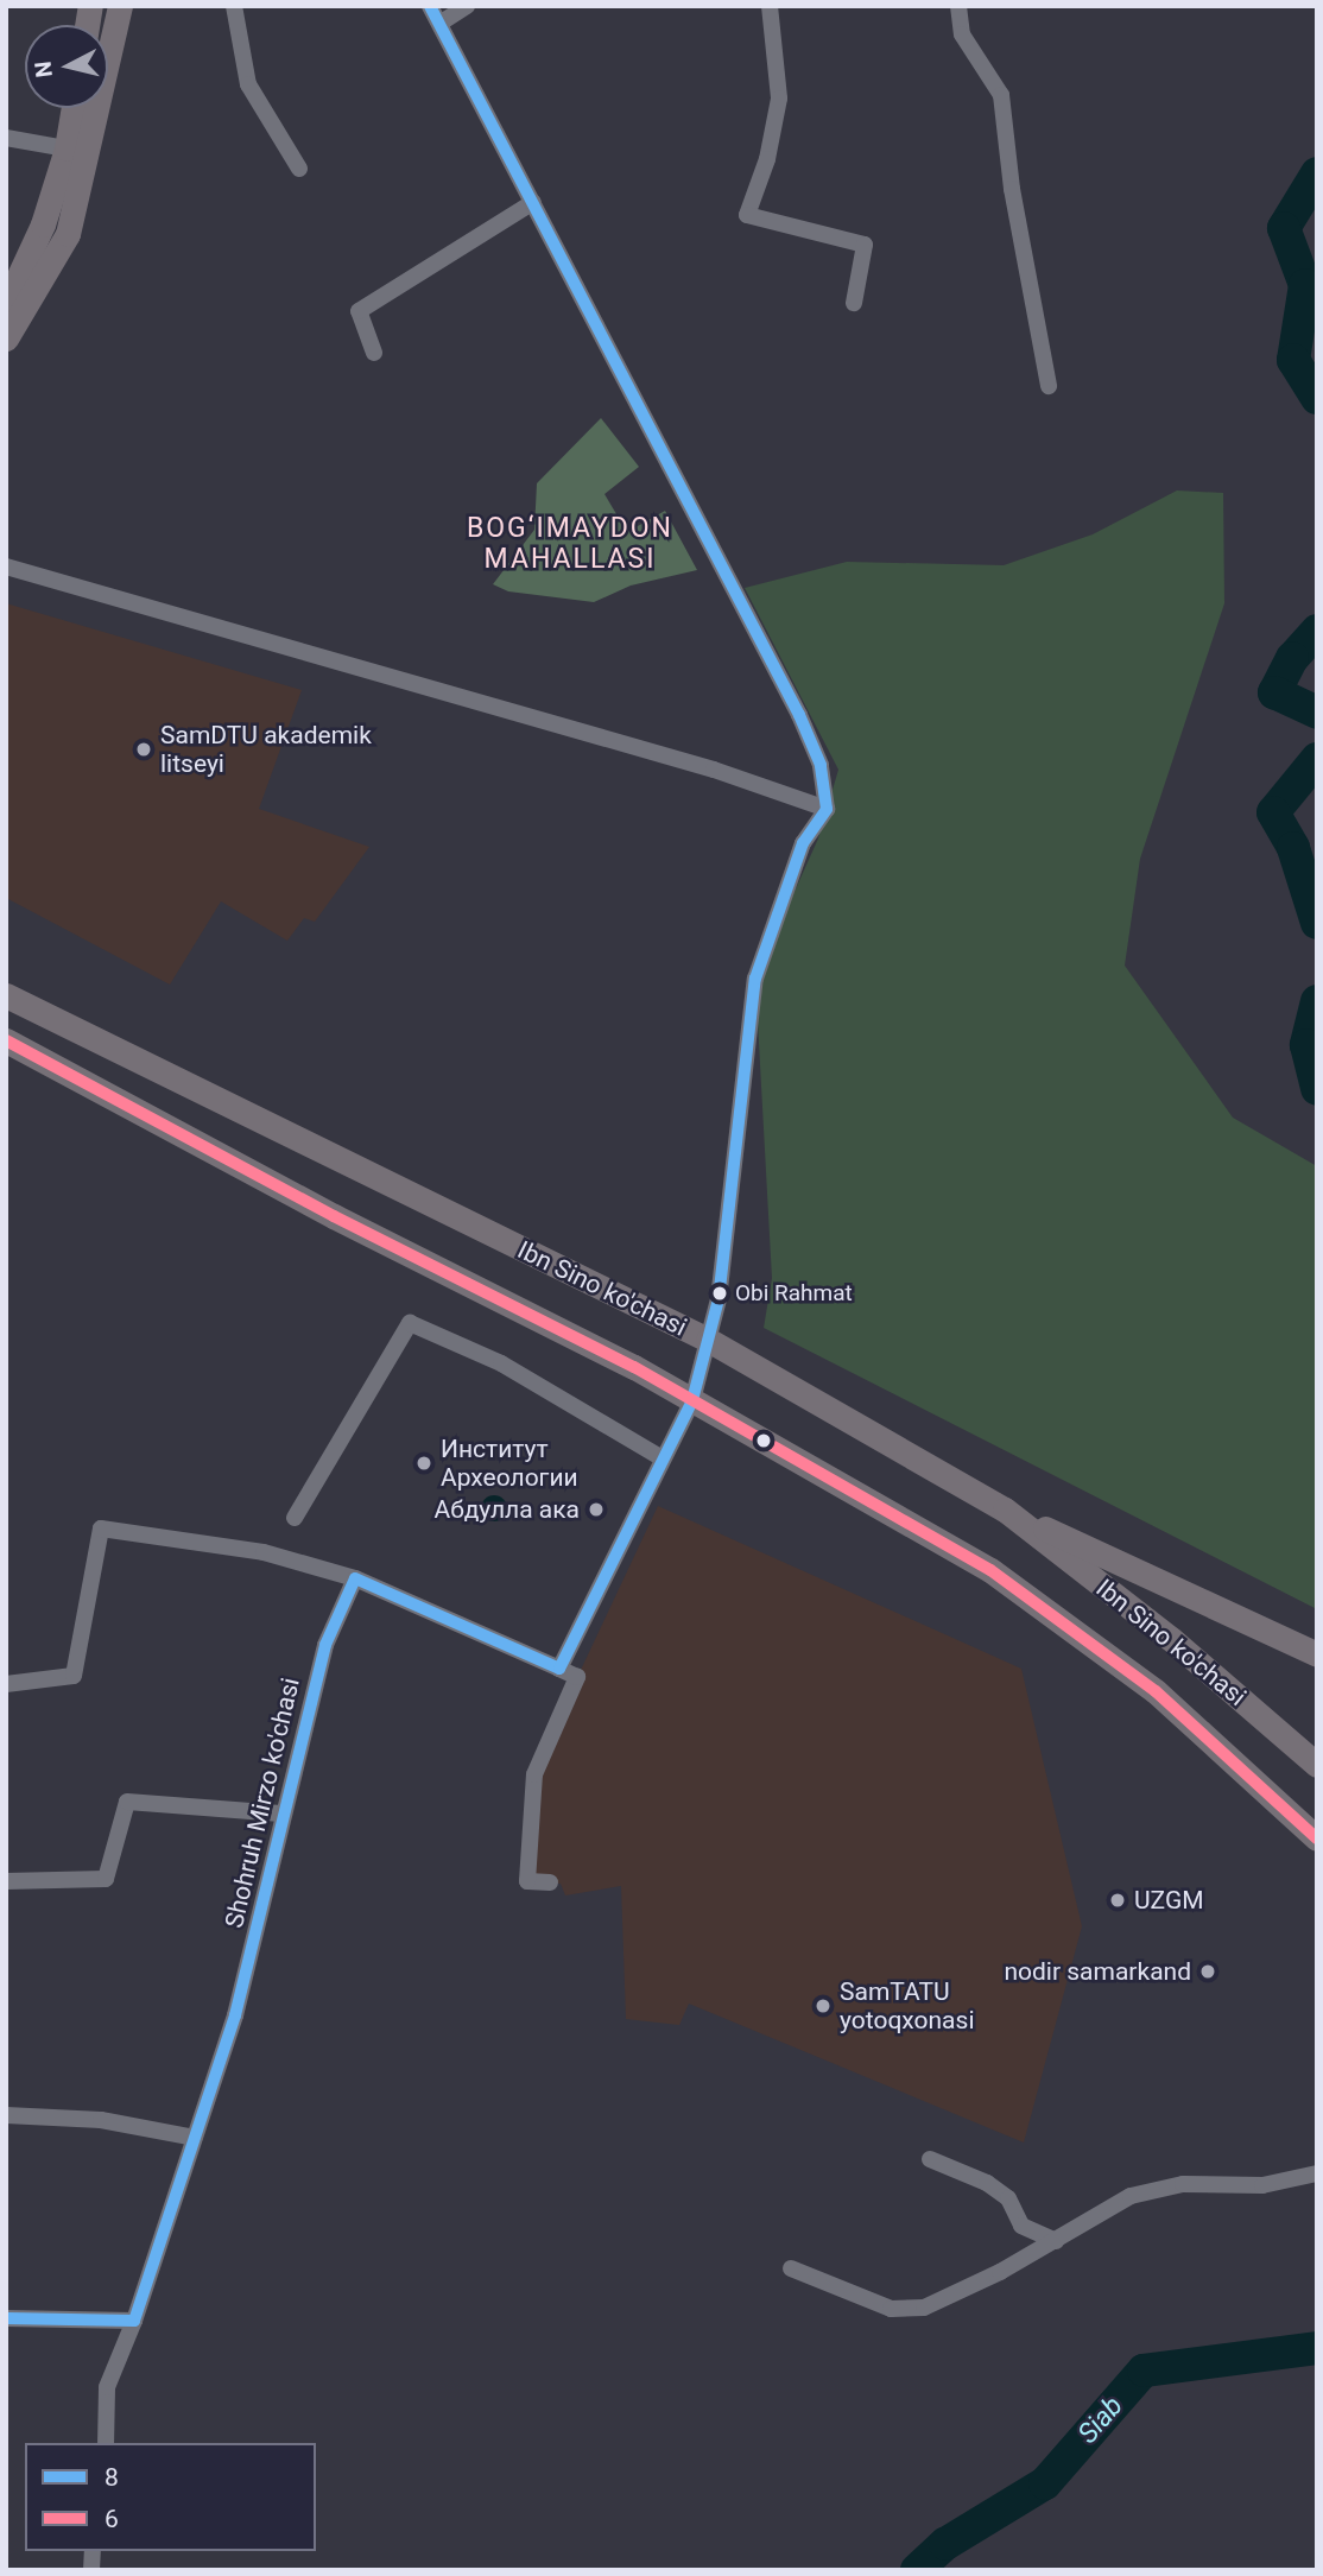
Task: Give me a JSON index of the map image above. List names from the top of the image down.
{
  "streets": {
    "main road": ["Ibn Sino ko'chasi"],
    "street": ["Shohruh Mirzo ko'chasi"]
  },
  "districts": ["BOG‘IMAYDON MAHALLASI"],
  "water": ["Siab"],
  "places": [
    "SamDTU akademik litseyi",
    "Obi Rahmat",
    "Институт Археологии",
    "Абдулла ака",
    "UZGM",
    "nodir samarkand",
    "SamTATU yotoqxonasi"
  ],
  "lines": ["transit line 8", "transit line 6"],
  "legend": ["8", "6"],
  "north": "left"
}
